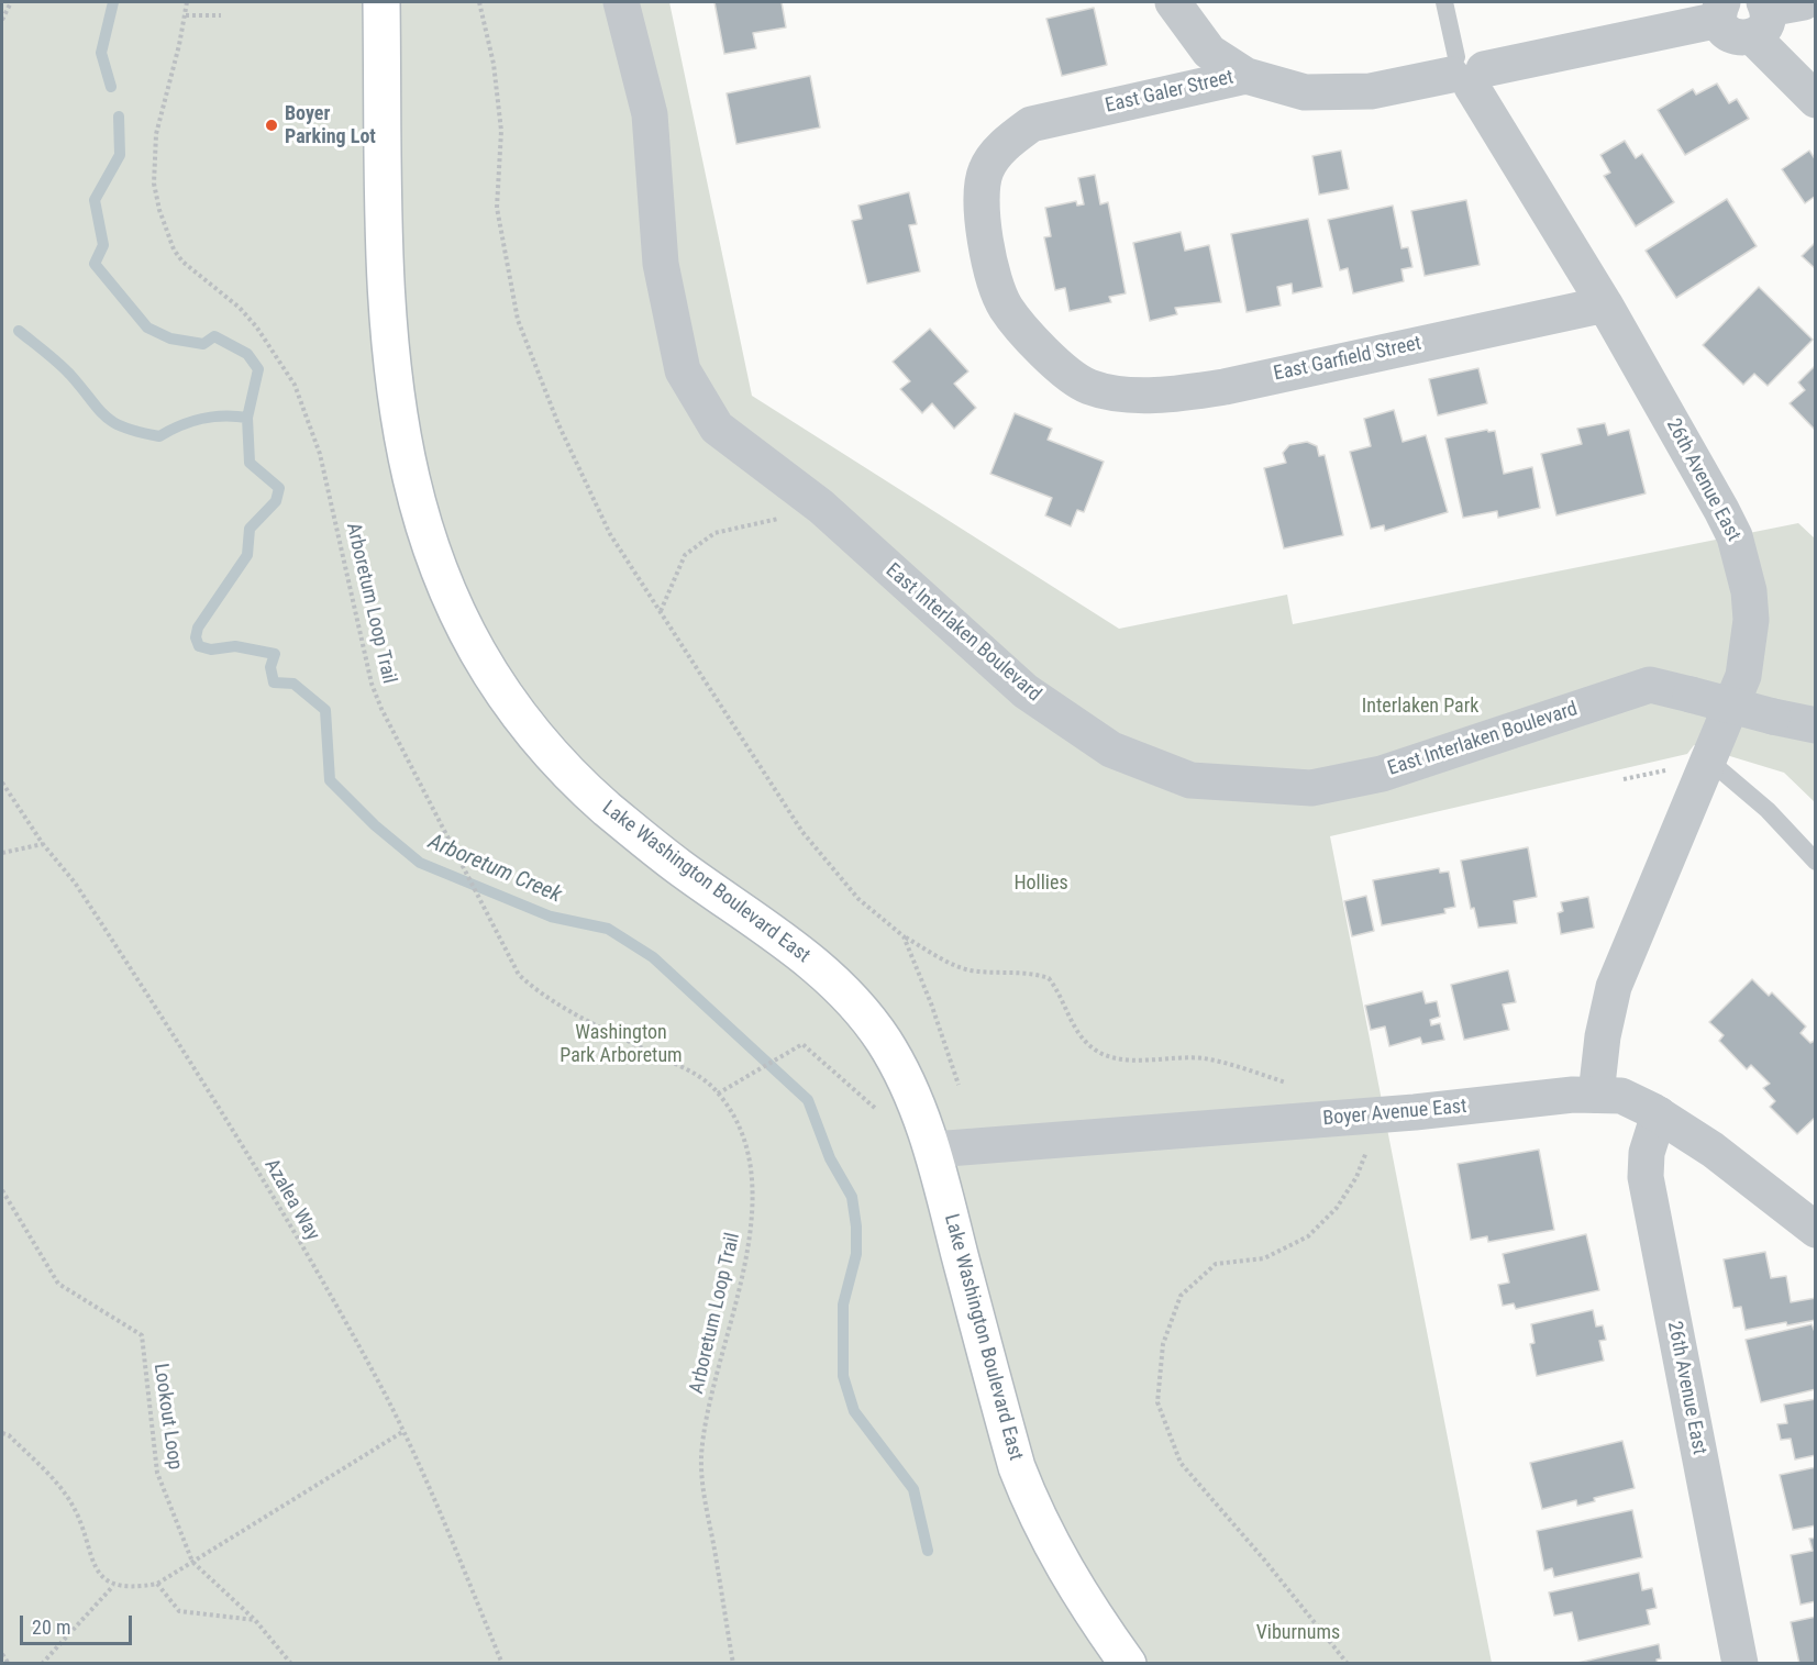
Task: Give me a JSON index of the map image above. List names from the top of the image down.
{
  "streets": {
    "main road": ["Lake Washington Boulevard East"],
    "street": [
      "East Galer Street",
      "East Garfield Street",
      "26th Avenue East",
      "East Interlaken Boulevard",
      "Boyer Avenue East"
    ],
    "path": ["Arboretum Loop Trail", "Azalea Way", "Lookout Loop"]
  },
  "crossings": [
    ["East Galer Street", "East Garfield Street"],
    ["East Galer Street", "26th Avenue East"],
    ["East Garfield Street", "26th Avenue East"],
    ["26th Avenue East", "Boyer Avenue East"],
    ["Lake Washington Boulevard East", "Boyer Avenue East"]
  ],
  "water": ["Arboretum Creek"],
  "parks": [
    "Interlaken Park",
    "Hollies",
    "Washington Park Arboretum",
    "Viburnums"
  ],
  "places": ["Boyer Parking Lot"],
  "scale_bar": "20 m"
}
